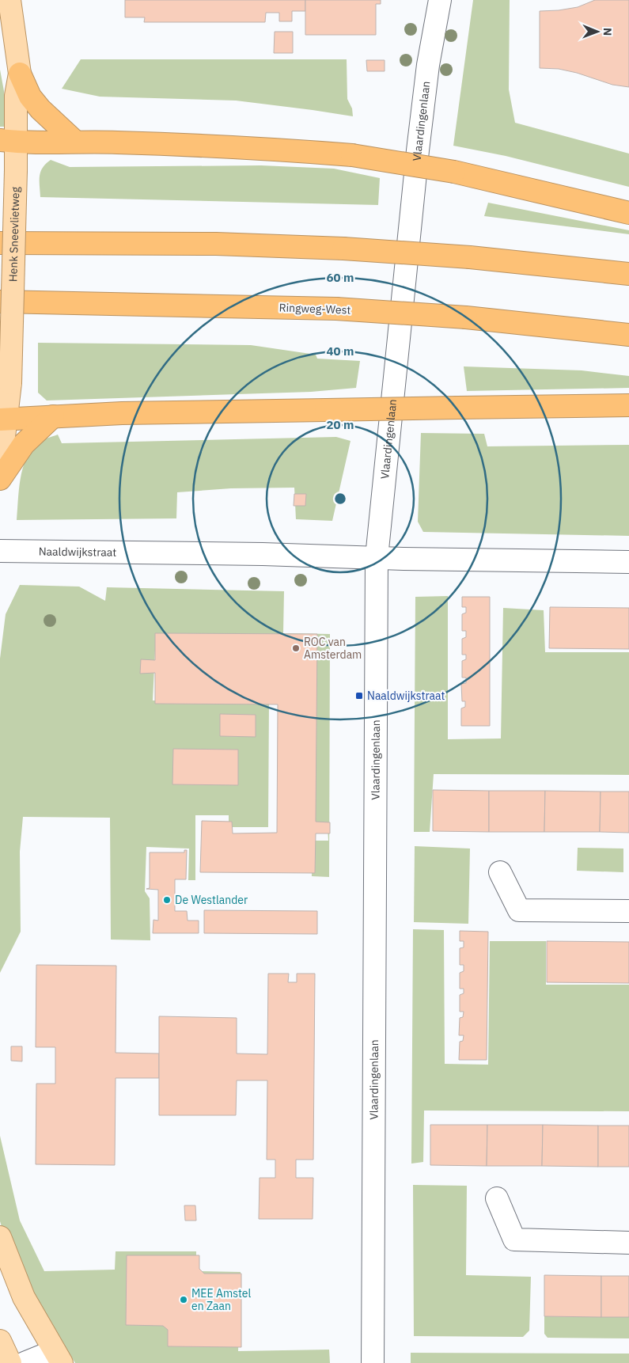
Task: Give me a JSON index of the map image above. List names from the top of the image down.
{
  "streets": {
    "highway": ["Ringweg-West"],
    "main road": ["Henk Sneevlietweg"],
    "street": ["Vlaardingenlaan", "Naaldwijkstraat"]
  },
  "crossings": [
    ["Vlaardingenlaan", "Naaldwijkstraat"]
  ],
  "places": {
    "other": ["ROC van Amsterdam", "De Westlander", "MEE Amstel en Zaan"],
    "transit": ["Naaldwijkstraat"]
  },
  "north": "right",
  "rings": ["60 m", "40 m", "20 m"]
}
